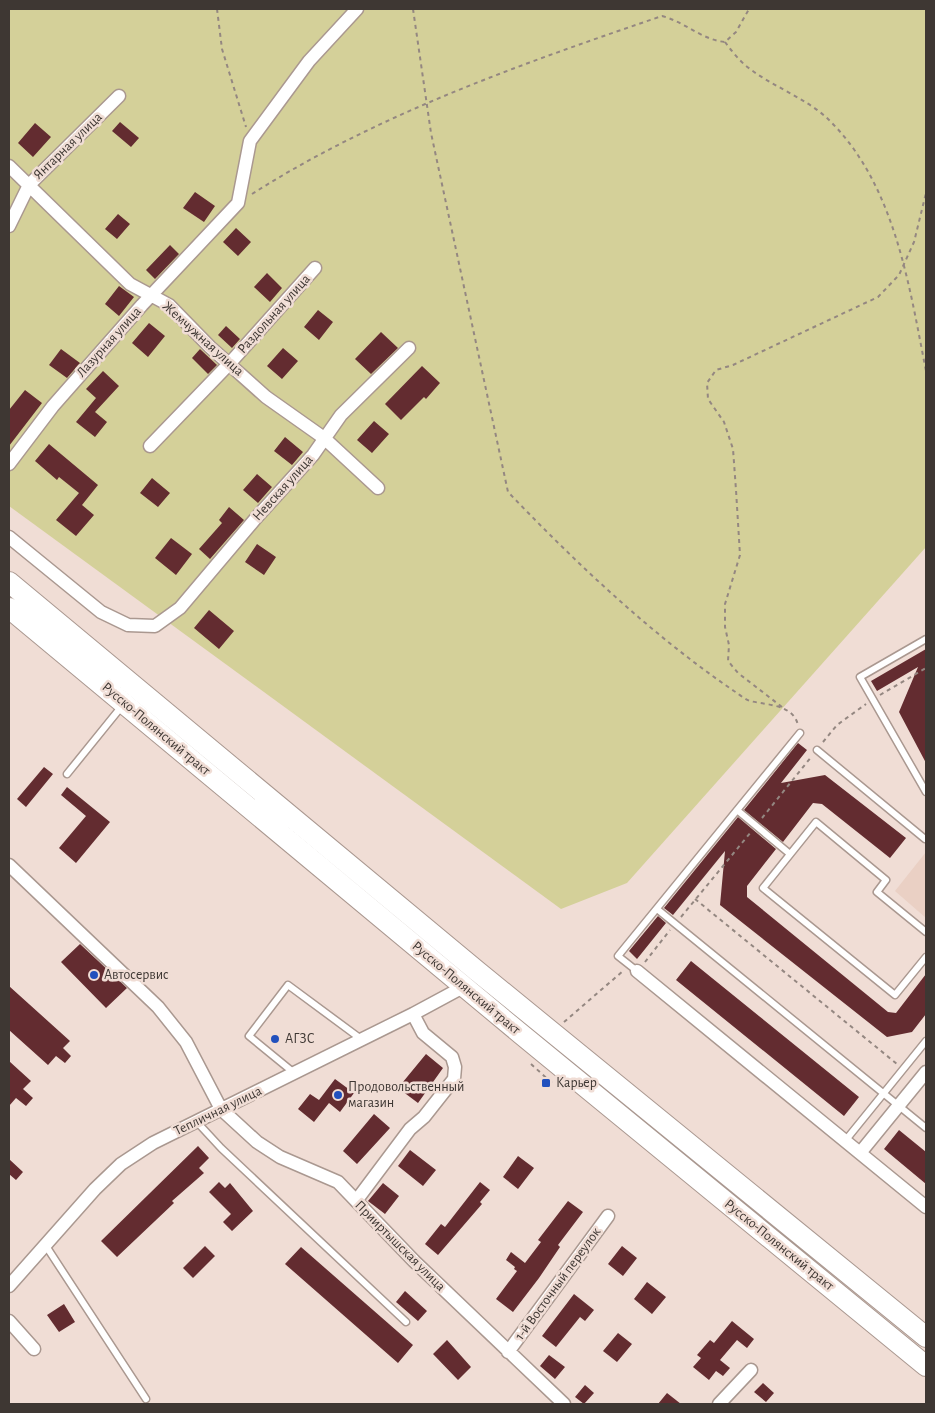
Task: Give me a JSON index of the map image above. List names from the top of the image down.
{
  "streets": {
    "main road": ["Русско-Полянский тракт"],
    "street": [
      "Янтарная улица",
      "Раздольная улица",
      "Жемчужная улица",
      "Лазурная улица",
      "Невская улица",
      "Тепличная улица",
      "Прииртышская улица",
      "1-й Восточный переулок"
    ]
  },
  "crossings": [
    ["Янтарная улица", "Жемчужная улица"],
    ["Раздольная улица", "Жемчужная улица"],
    ["Жемчужная улица", "Лазурная улица"],
    ["Жемчужная улица", "Невская улица"],
    ["Русско-Полянский тракт", "Тепличная улица"],
    ["Тепличная улица", "Прииртышская улица"],
    ["Прииртышская улица", "1-й Восточный переулок"]
  ],
  "places": {
    "other": ["Автосервис", "АГЗС", "Продовольственный магазин"],
    "transit": ["Карьер"]
  }
}
